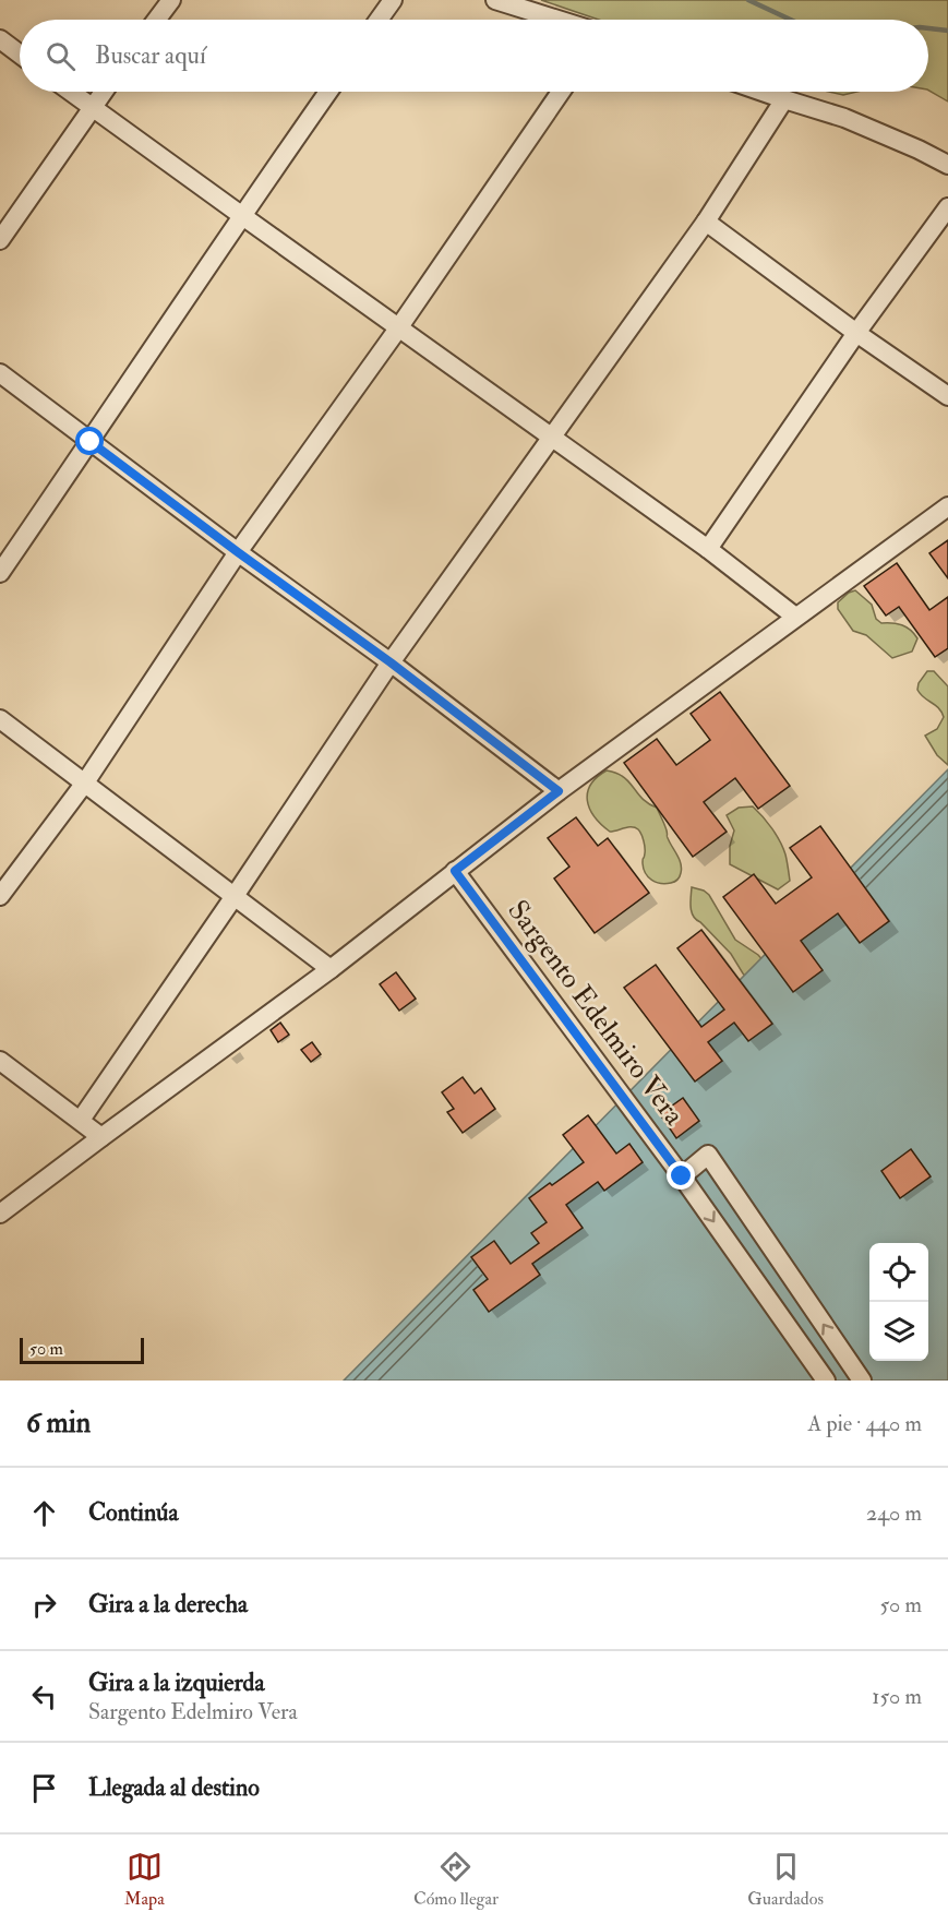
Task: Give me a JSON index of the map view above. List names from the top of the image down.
{
  "streets": {
    "street": ["Sargento Edelmiro Vera"]
  },
  "one_way": ["Sargento Edelmiro Vera"],
  "scale_bar": "50 m",
  "page": {
    "search": "Buscar aquí",
    "scale": "50 m",
    "heading": ["6 min", "A pie · 440 m"],
    "list": [
      ["Continúa", "240 m"],
      ["Gira a la derecha", "50 m"],
      ["Gira a la izquierda", "Sargento Edelmiro Vera", "150 m"],
      "Llegada al destino"
    ],
    "nav": ["Mapa", "Cómo llegar", "Guardados"]
  }
}
